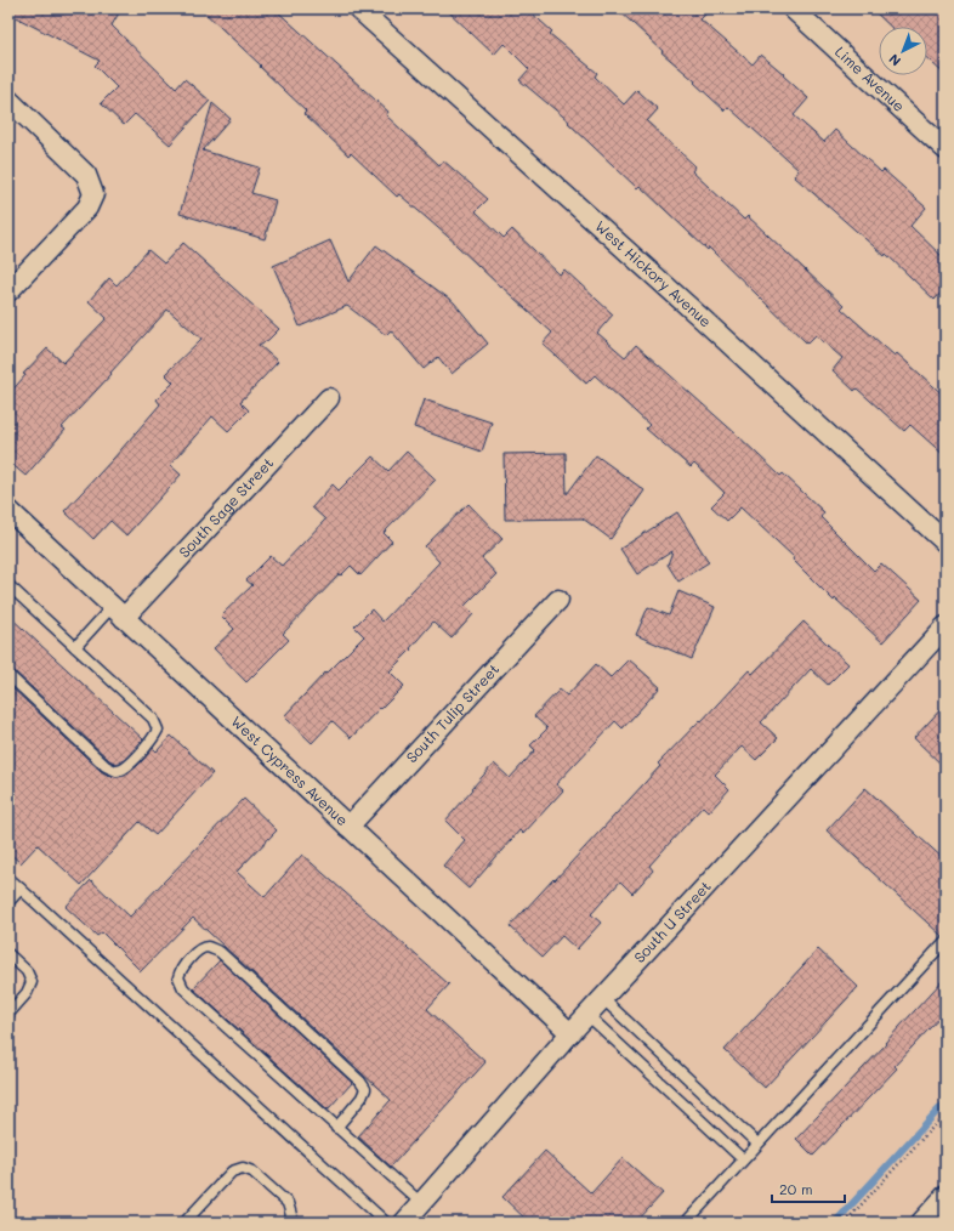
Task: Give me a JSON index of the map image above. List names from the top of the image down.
{
  "streets": {
    "street": [
      "Lime Avenue",
      "West Hickory Avenue",
      "South Sage Street",
      "South Tulip Street",
      "West Cypress Avenue",
      "South U Street"
    ]
  },
  "crossings": [
    ["South Sage Street", "West Cypress Avenue"],
    ["South Tulip Street", "West Cypress Avenue"],
    ["West Cypress Avenue", "South U Street"]
  ],
  "scale_bar": "20 m",
  "north": "bottom left"
}
